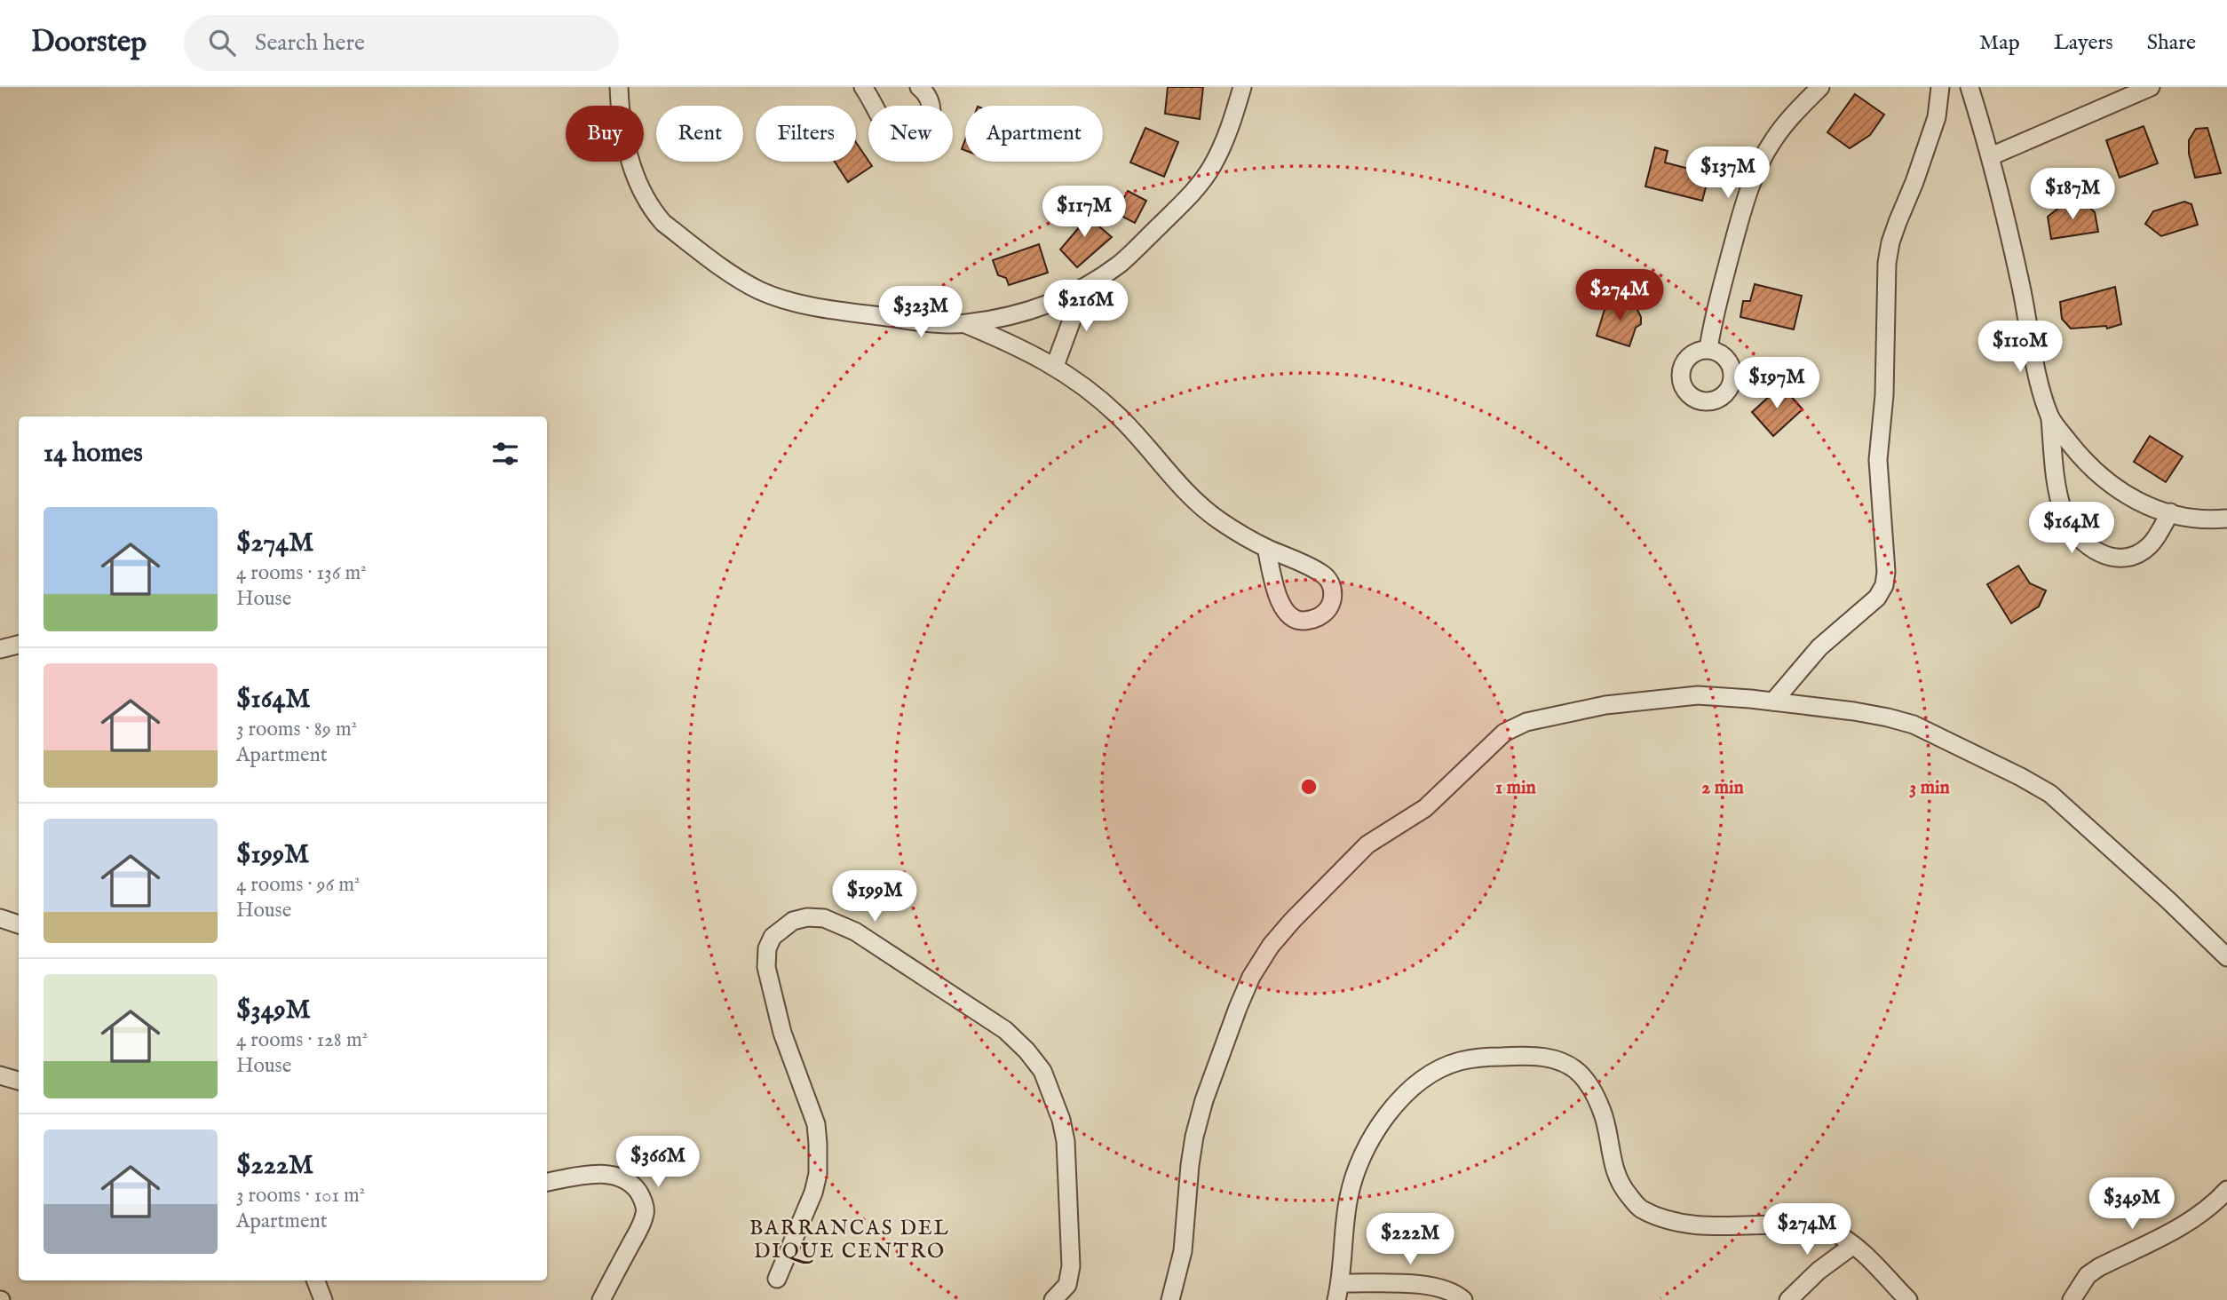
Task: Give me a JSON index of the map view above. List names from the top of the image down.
{
  "districts": ["BARRANCAS DEL DIQUE CENTRO"],
  "page": {
    "header": "Doorstep",
    "search": "Search here",
    "nav": ["Map", "Layers", "Share"],
    "chip": [
      "Buy",
      "Rent",
      "Filters",
      "New",
      "Apartment"
    ],
    "price": [
      "$137M",
      "$187M",
      "$117M",
      "$274M",
      "$216M",
      "$323M",
      "$110M",
      "$197M",
      "$164M",
      "$199M",
      "$366M",
      "$349M",
      "$274M",
      "$222M"
    ],
    "heading": "14 homes",
    "list": [
      {
        "name": "$274M",
        "note": "4 rooms · 136 m² · House"
      },
      {
        "name": "$164M",
        "note": "3 rooms · 89 m² · Apartment"
      },
      {
        "name": "$199M",
        "note": "4 rooms · 96 m² · House"
      },
      {
        "name": "$349M",
        "note": "4 rooms · 128 m² · House"
      },
      {
        "name": "$222M",
        "note": "3 rooms · 101 m² · Apartment"
      }
    ]
  },
  "rings": ["1 min", "2 min", "3 min"]
}
